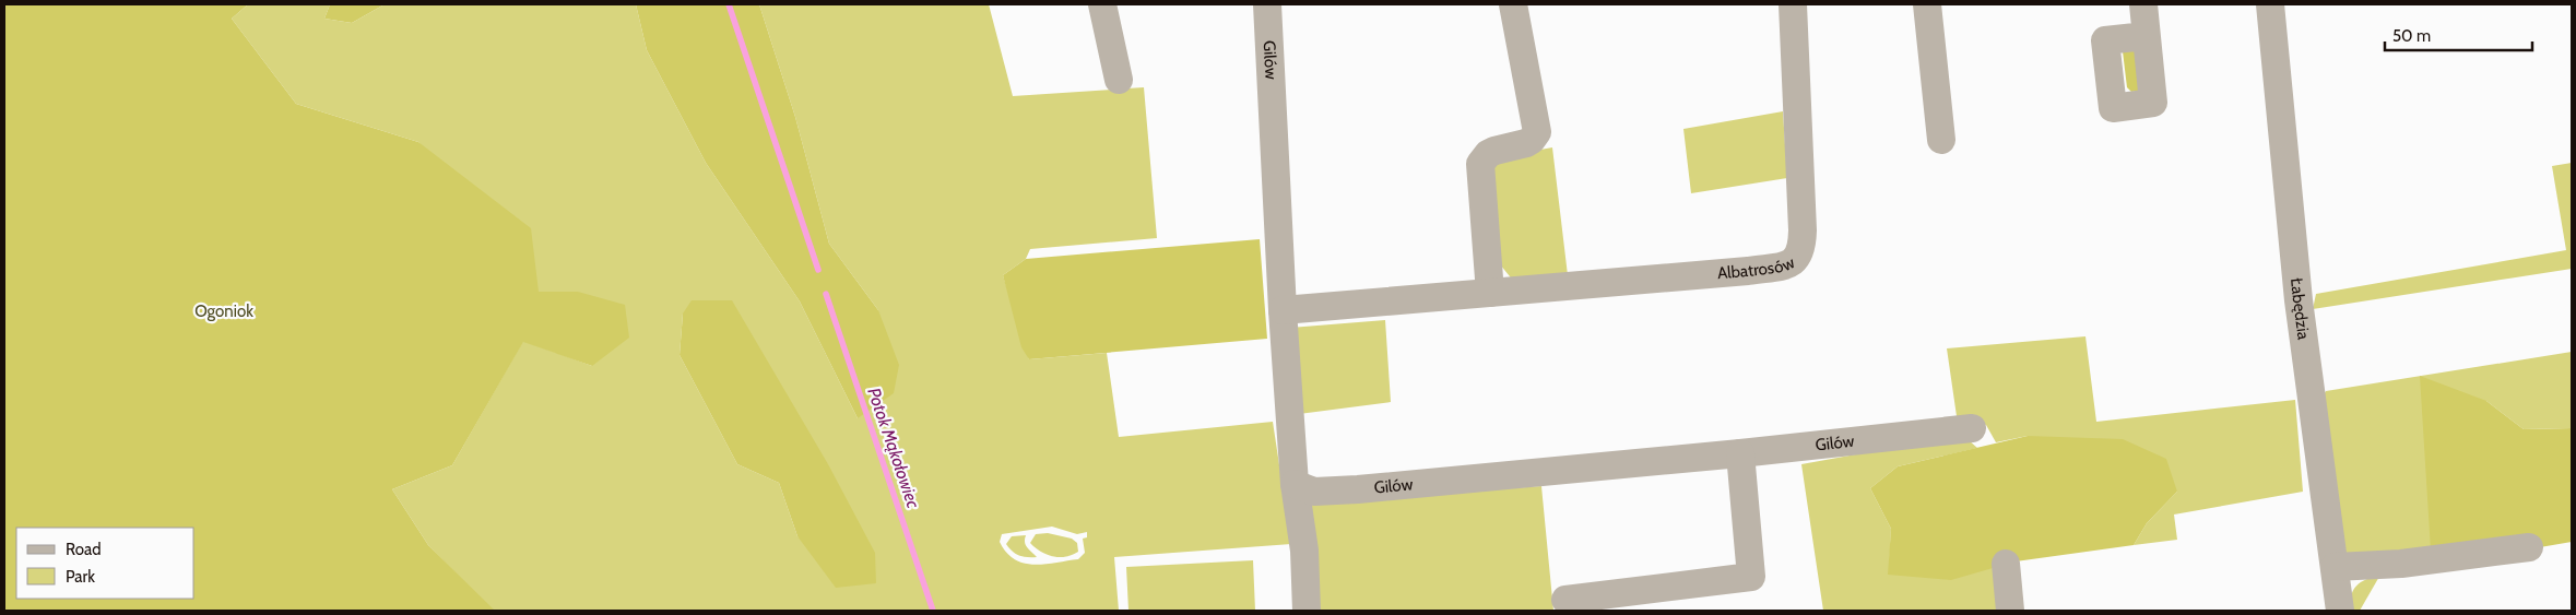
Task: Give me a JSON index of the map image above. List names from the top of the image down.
{
  "streets": {
    "street": ["Gilów", "Albatrosów", "Łabędzia"]
  },
  "crossings": [
    ["Gilów", "Albatrosów"]
  ],
  "water": ["Potok Mąkołowiec"],
  "parks": ["Ogoniok"],
  "legend": ["Road", "Park"],
  "scale_bar": "50 m"
}
